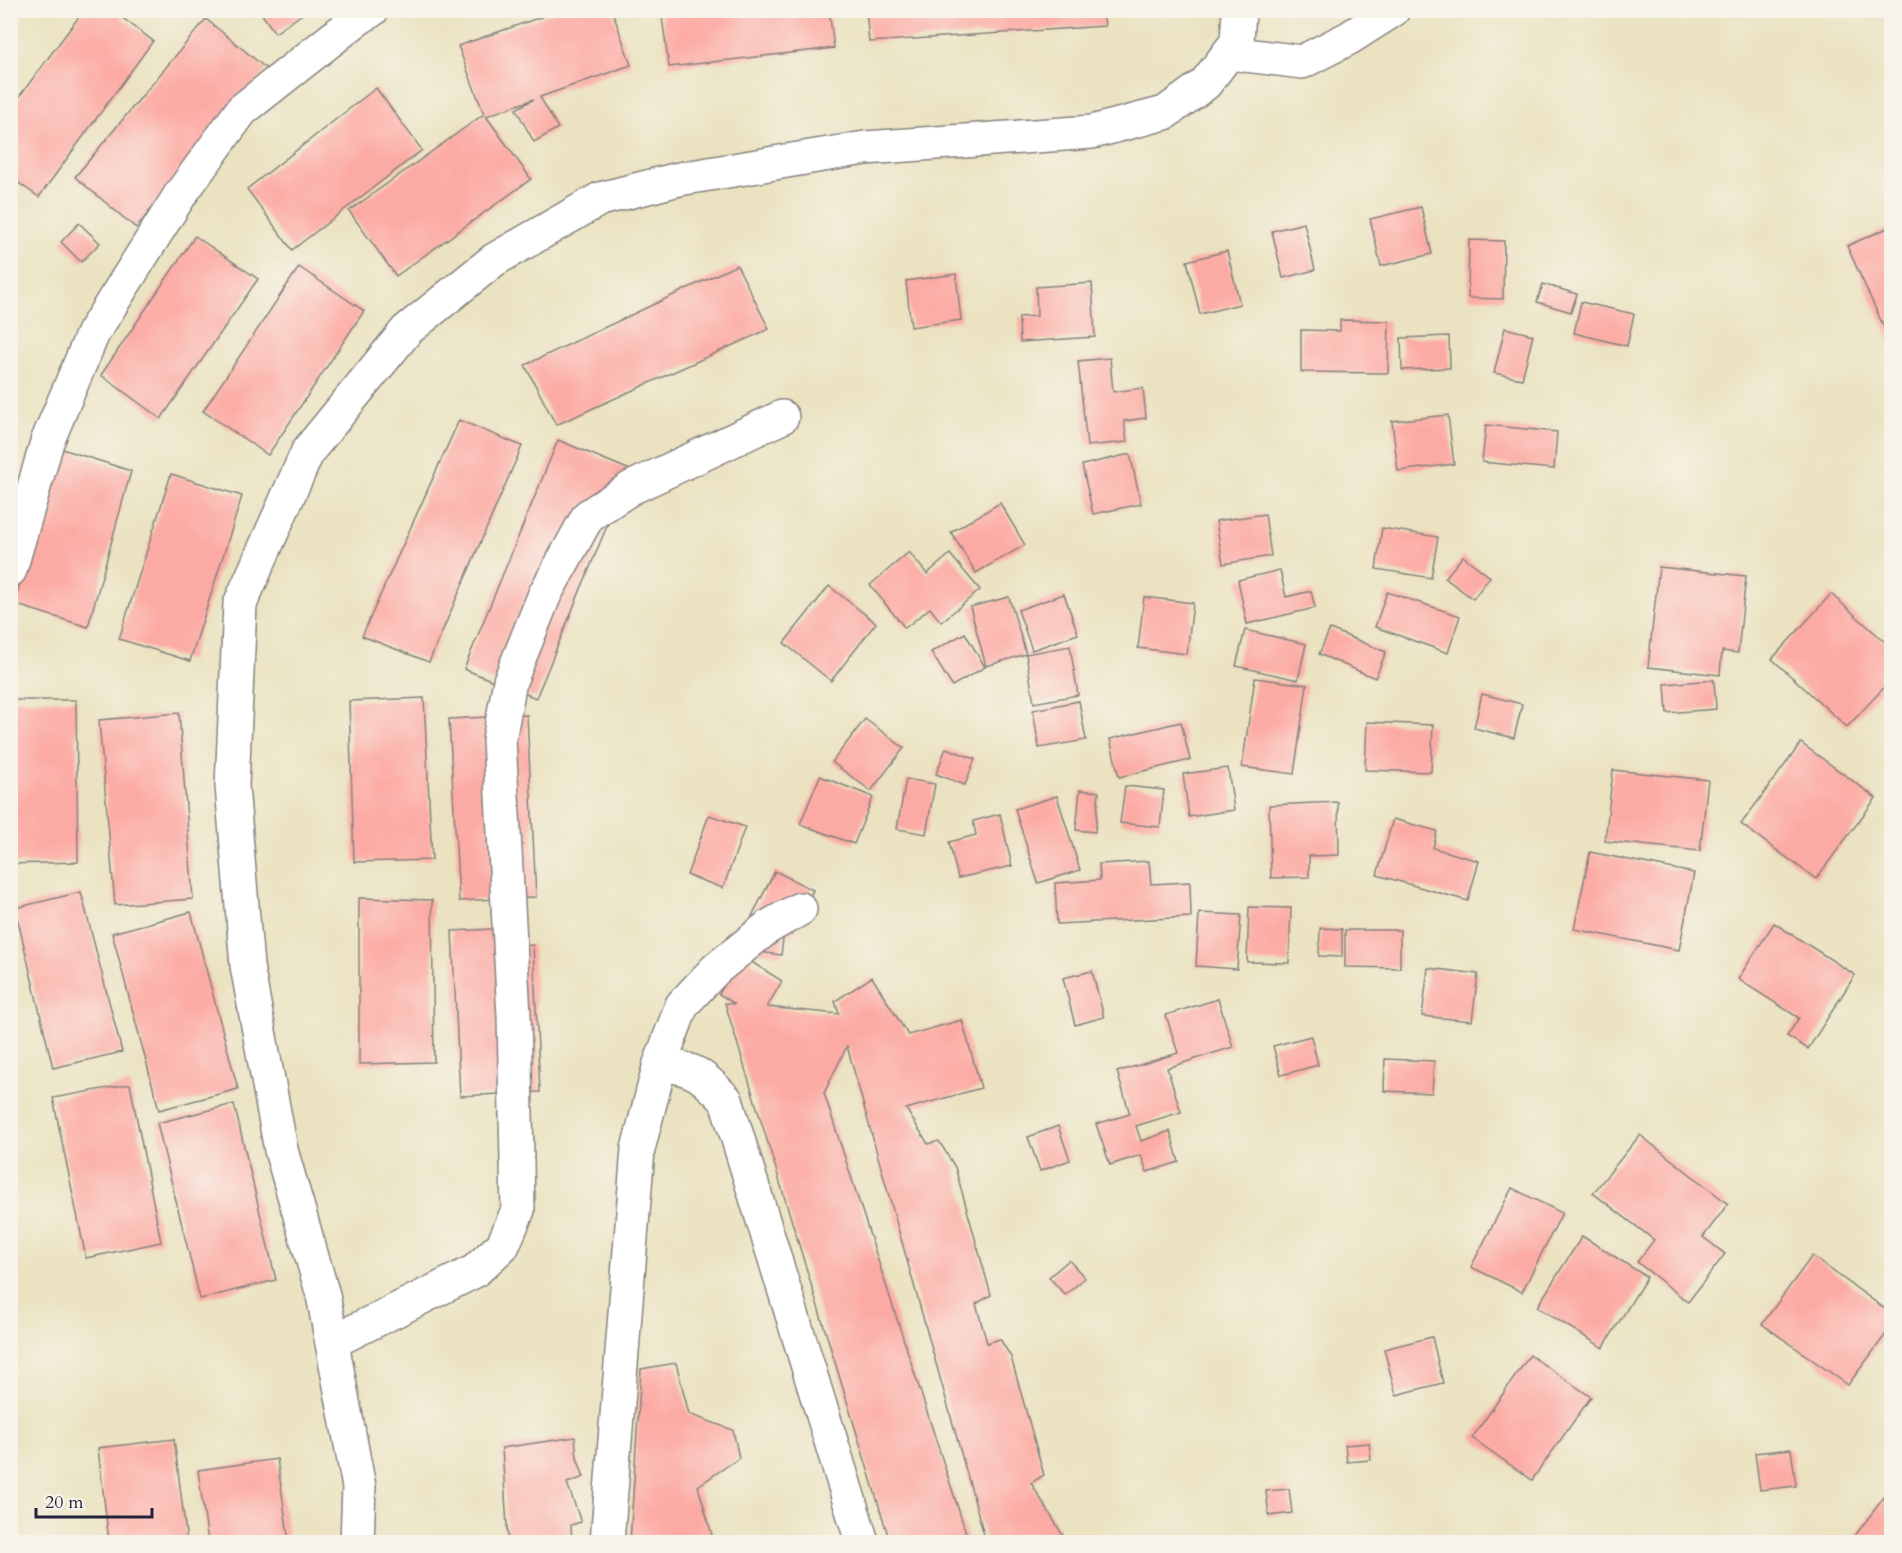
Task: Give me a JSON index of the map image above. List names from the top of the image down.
{
  "scale_bar": "20 m"
}
